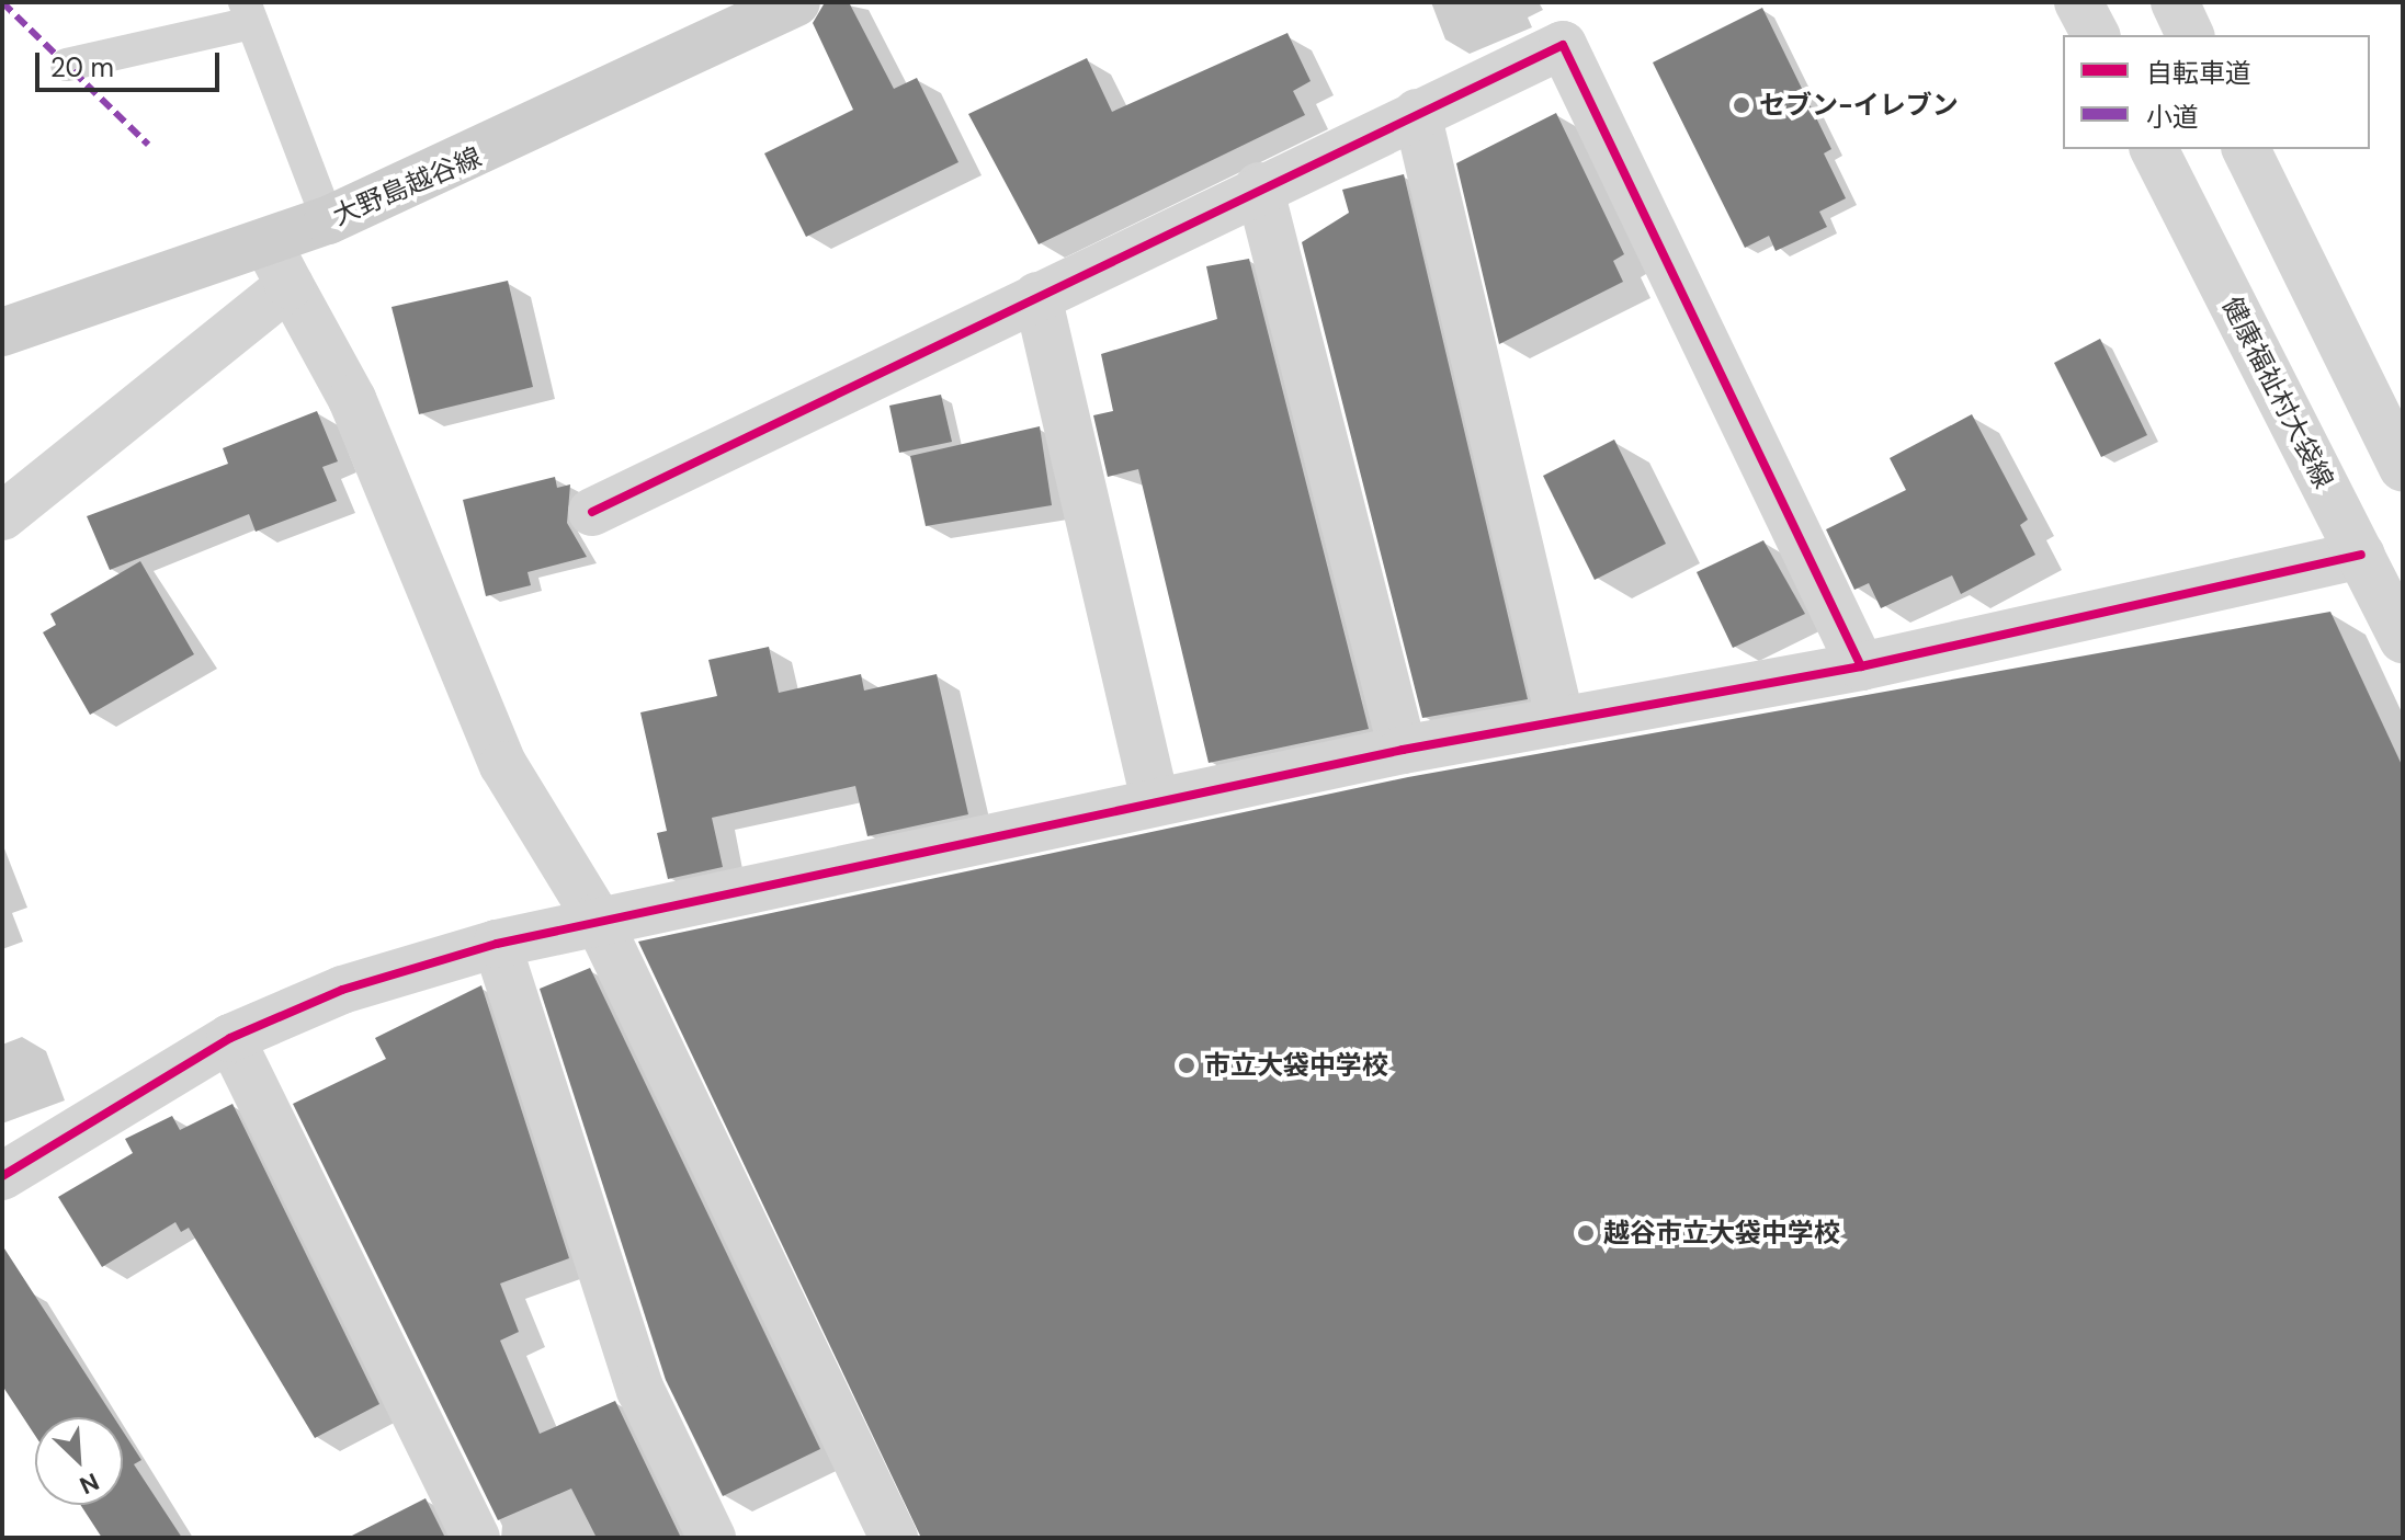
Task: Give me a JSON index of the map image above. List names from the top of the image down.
{
  "streets": {
    "main road": ["大野島越谷線"],
    "street": ["健康福祉村大袋線"]
  },
  "places": ["セブン-イレブン", "市立大袋中学校", "越谷市立大袋中学校"],
  "legend": ["自転車道", "小道"],
  "scale_bar": "20 m",
  "north": "bottom right"
}
